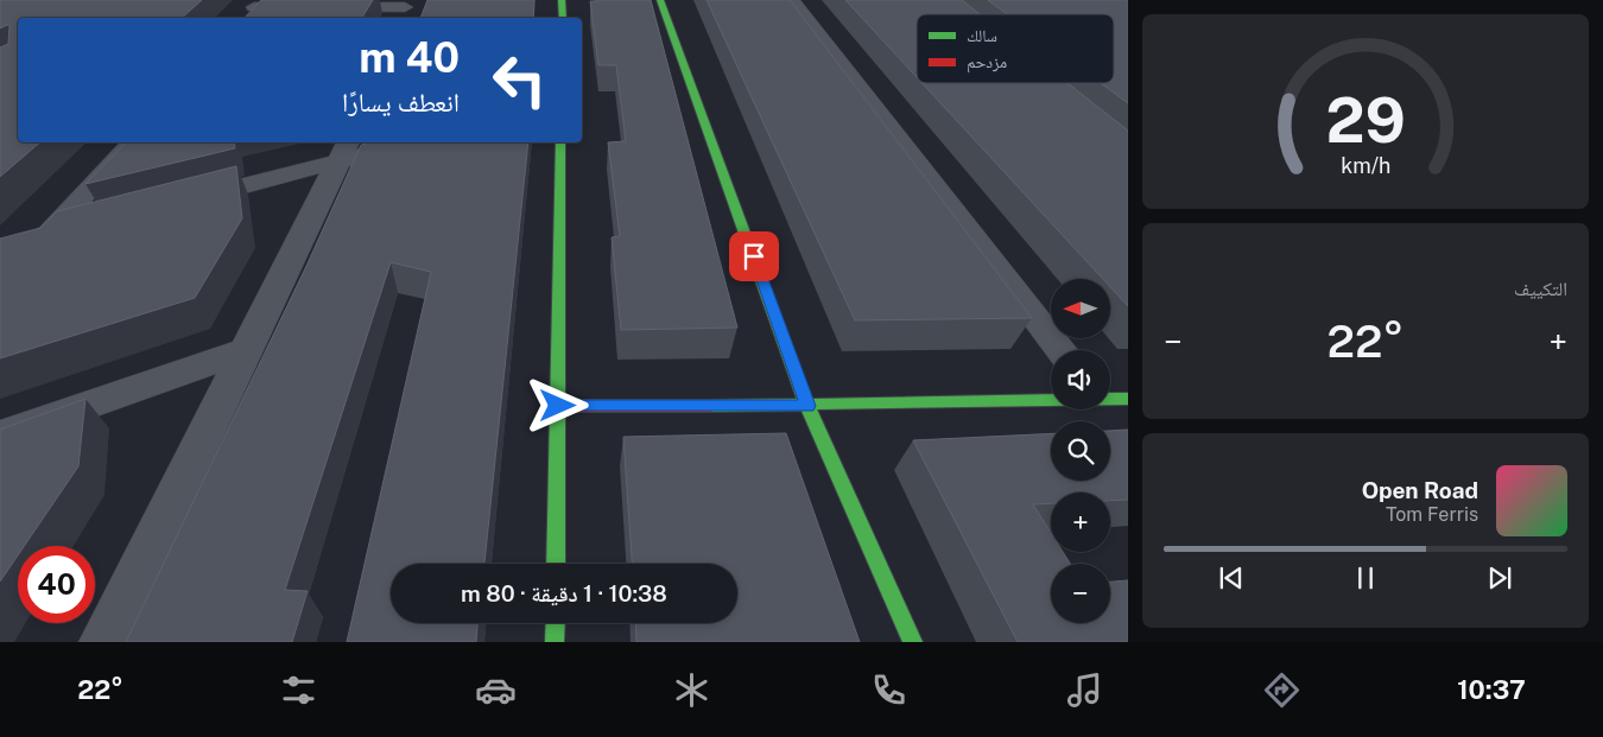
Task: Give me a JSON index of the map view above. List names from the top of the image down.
{
  "legend": ["سالك", "مزدحم"],
  "north": "left",
  "page": {
    "turn": ["40 m", "انعطف يسارًا"],
    "tile": "التكييف",
    "map_buttons": ["+", "−"],
    "heat": ["−", "22°", "+"],
    "song": ["Open Road", "Tom Ferris"],
    "limit": "40",
    "trip": "10:38 · 1 دقيقة · 80 m",
    "tabs": ["10:37", "22°"],
    "gauge": ["29", "km/h"]
  }
}
